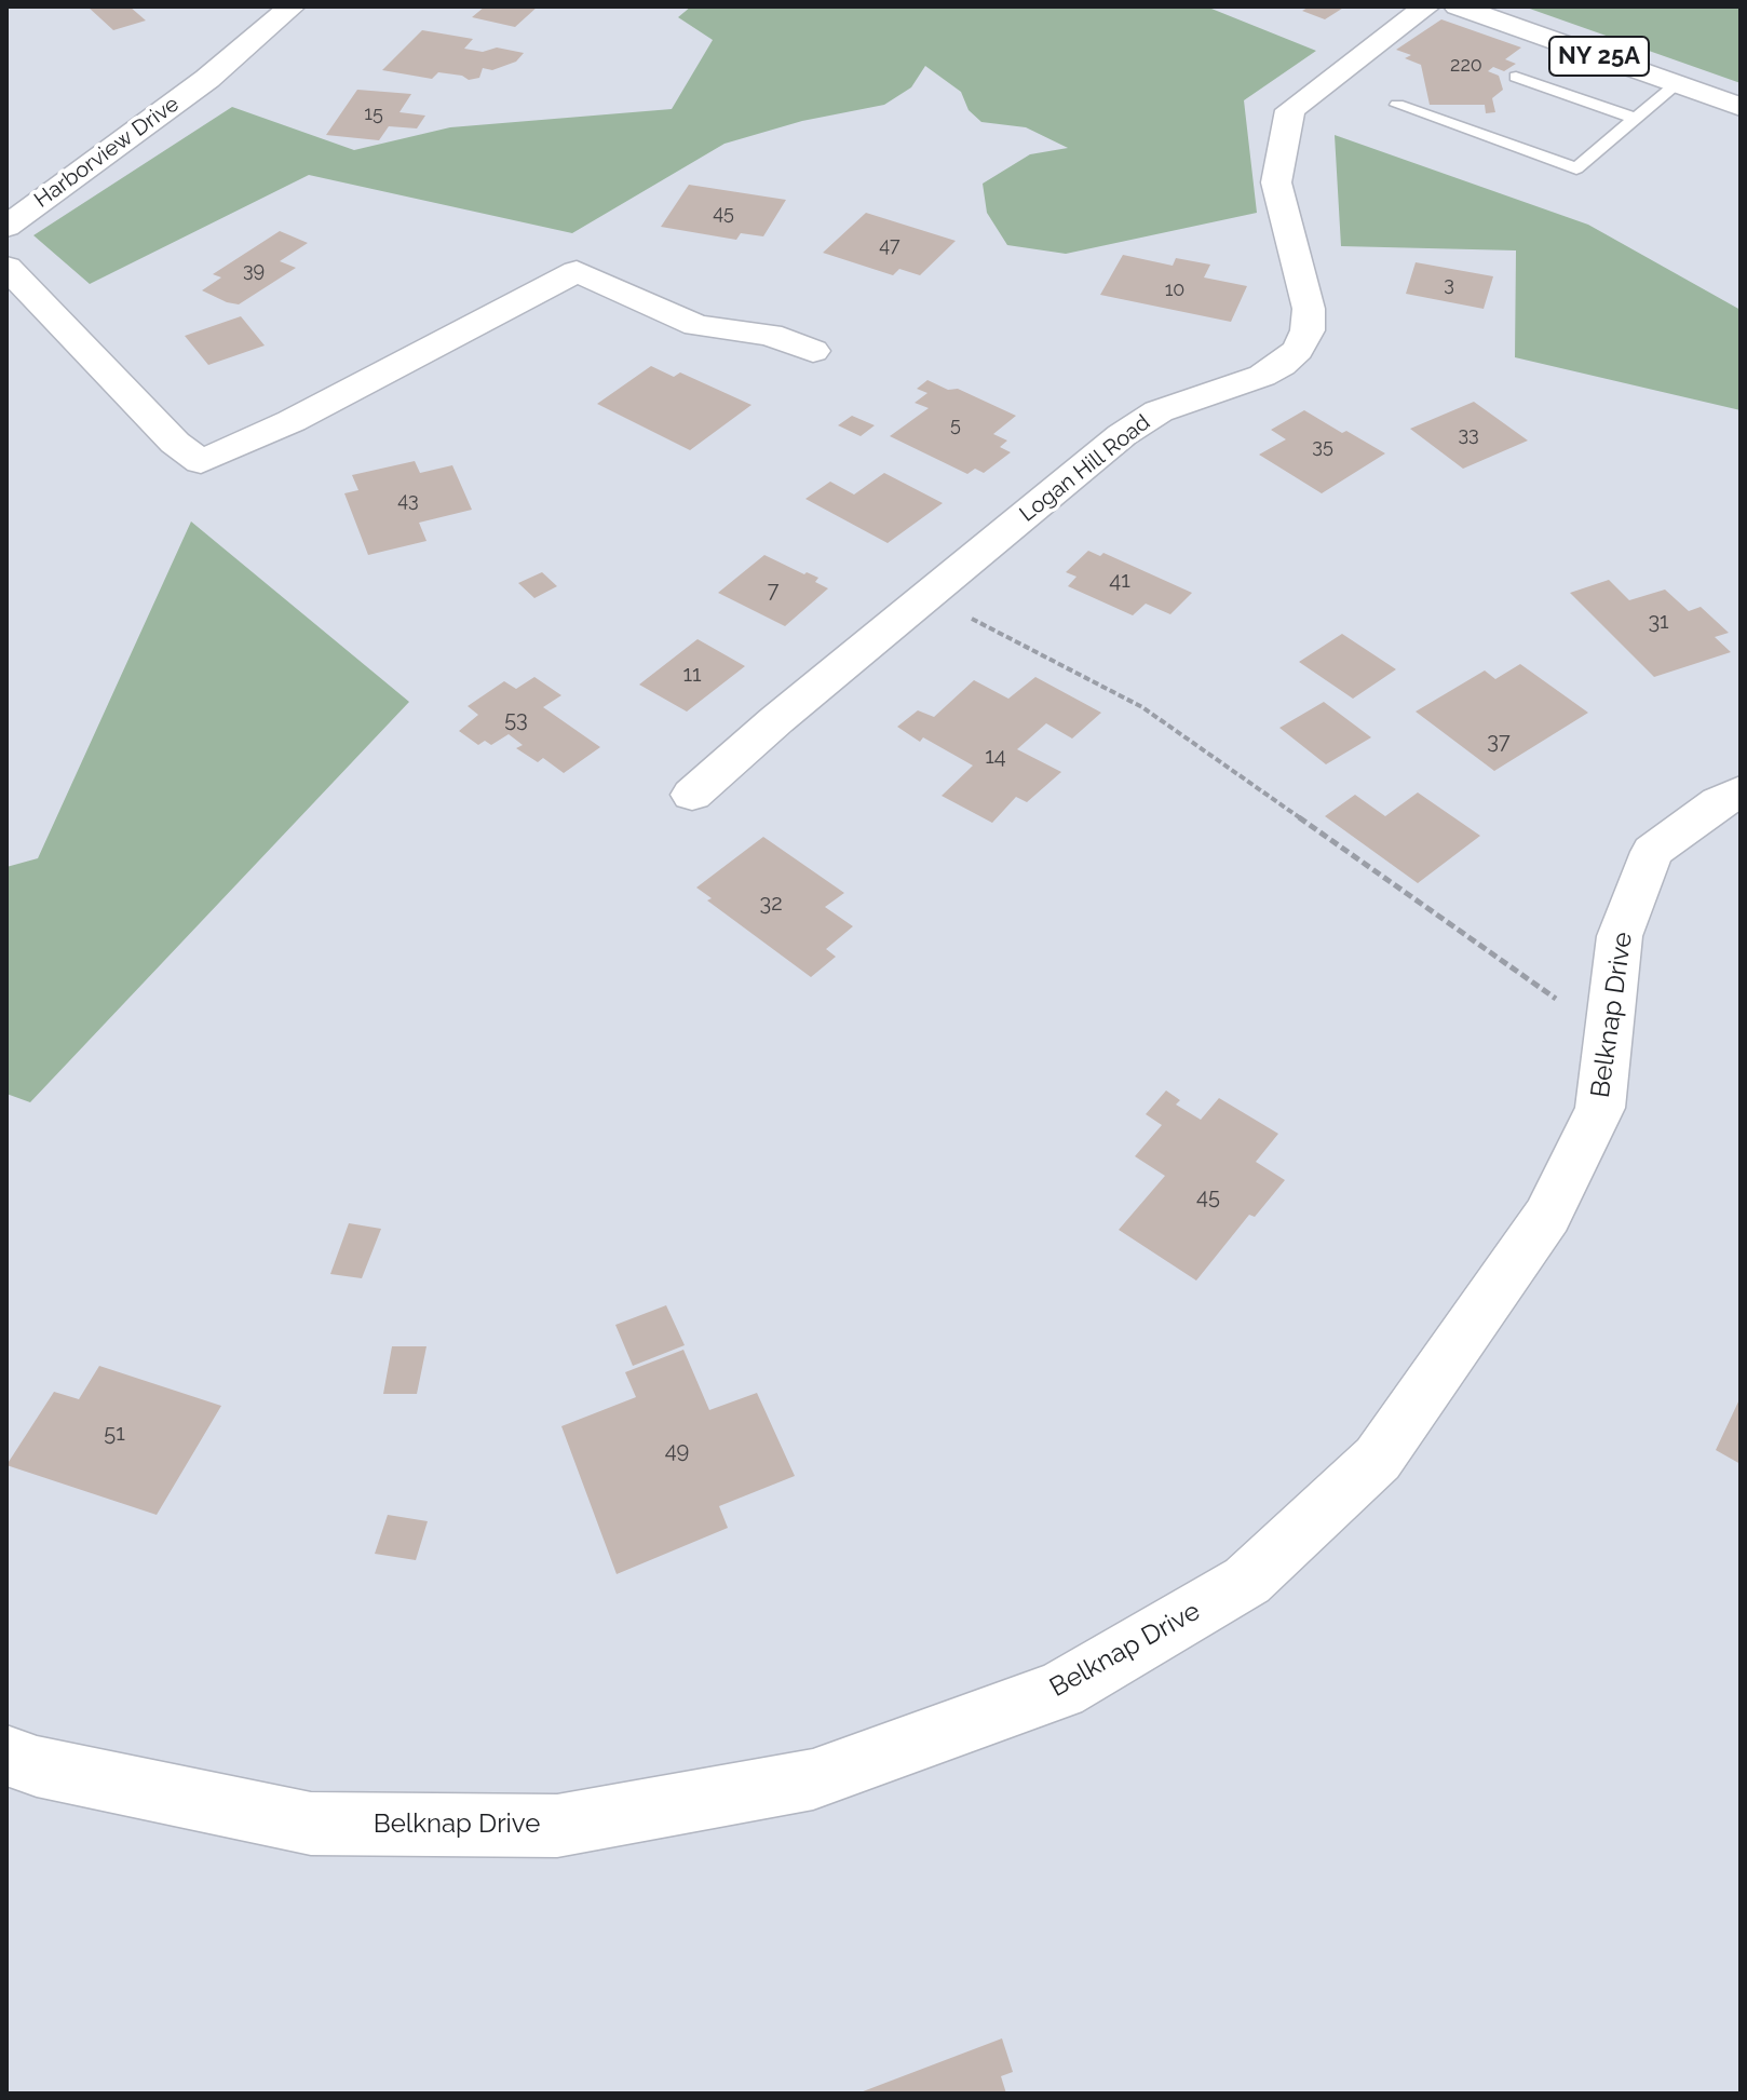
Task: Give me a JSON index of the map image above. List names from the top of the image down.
{
  "streets": {
    "street": [
      "NY 25A",
      "Harborview Drive",
      "Logan Hill Road",
      "Belknap Drive"
    ]
  },
  "house_numbers": [
    "220",
    "15",
    "45",
    "47",
    "39",
    "3",
    "10",
    "5",
    "33",
    "35",
    "43",
    "41",
    "7",
    "31",
    "11",
    "53",
    "37",
    "14",
    "32",
    "45",
    "51",
    "49"
  ]
}
